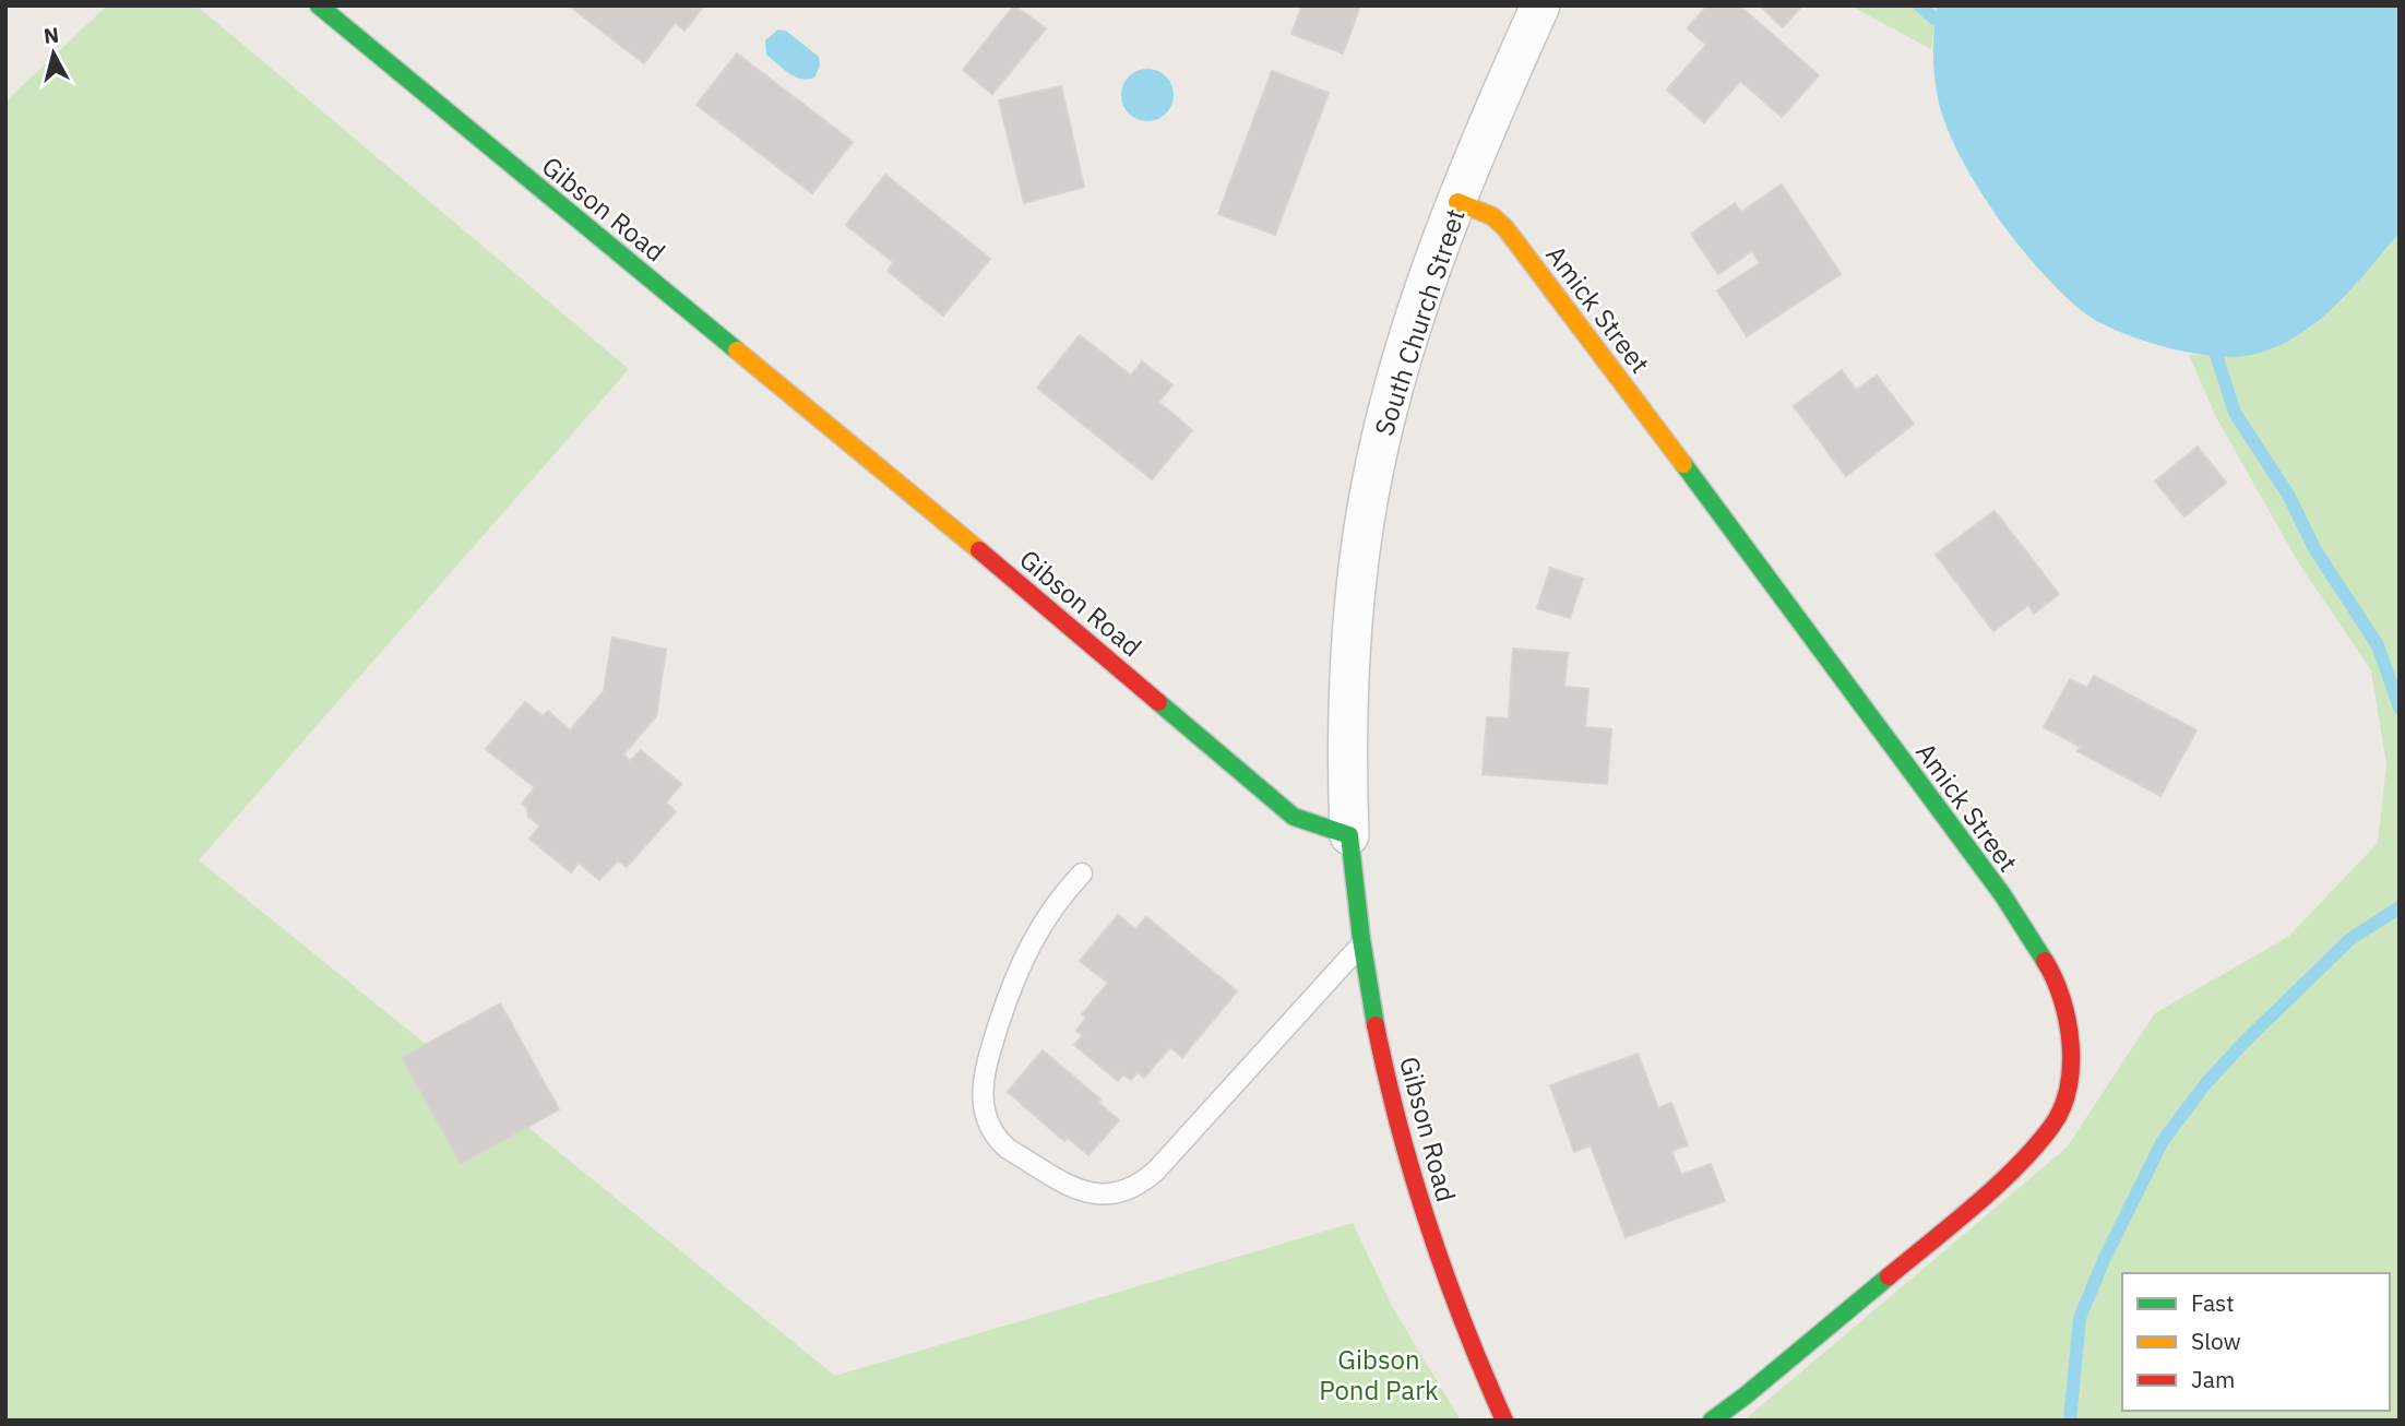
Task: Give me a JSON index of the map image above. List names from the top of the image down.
{
  "streets": {
    "street": ["Gibson Road", "Amick Street", "South Church Street"]
  },
  "crossings": [
    ["Gibson Road", "South Church Street"],
    ["Amick Street", "South Church Street"]
  ],
  "parks": ["Gibson Pond Park"],
  "legend": ["Fast", "Slow", "Jam"],
  "north": "top"
}
